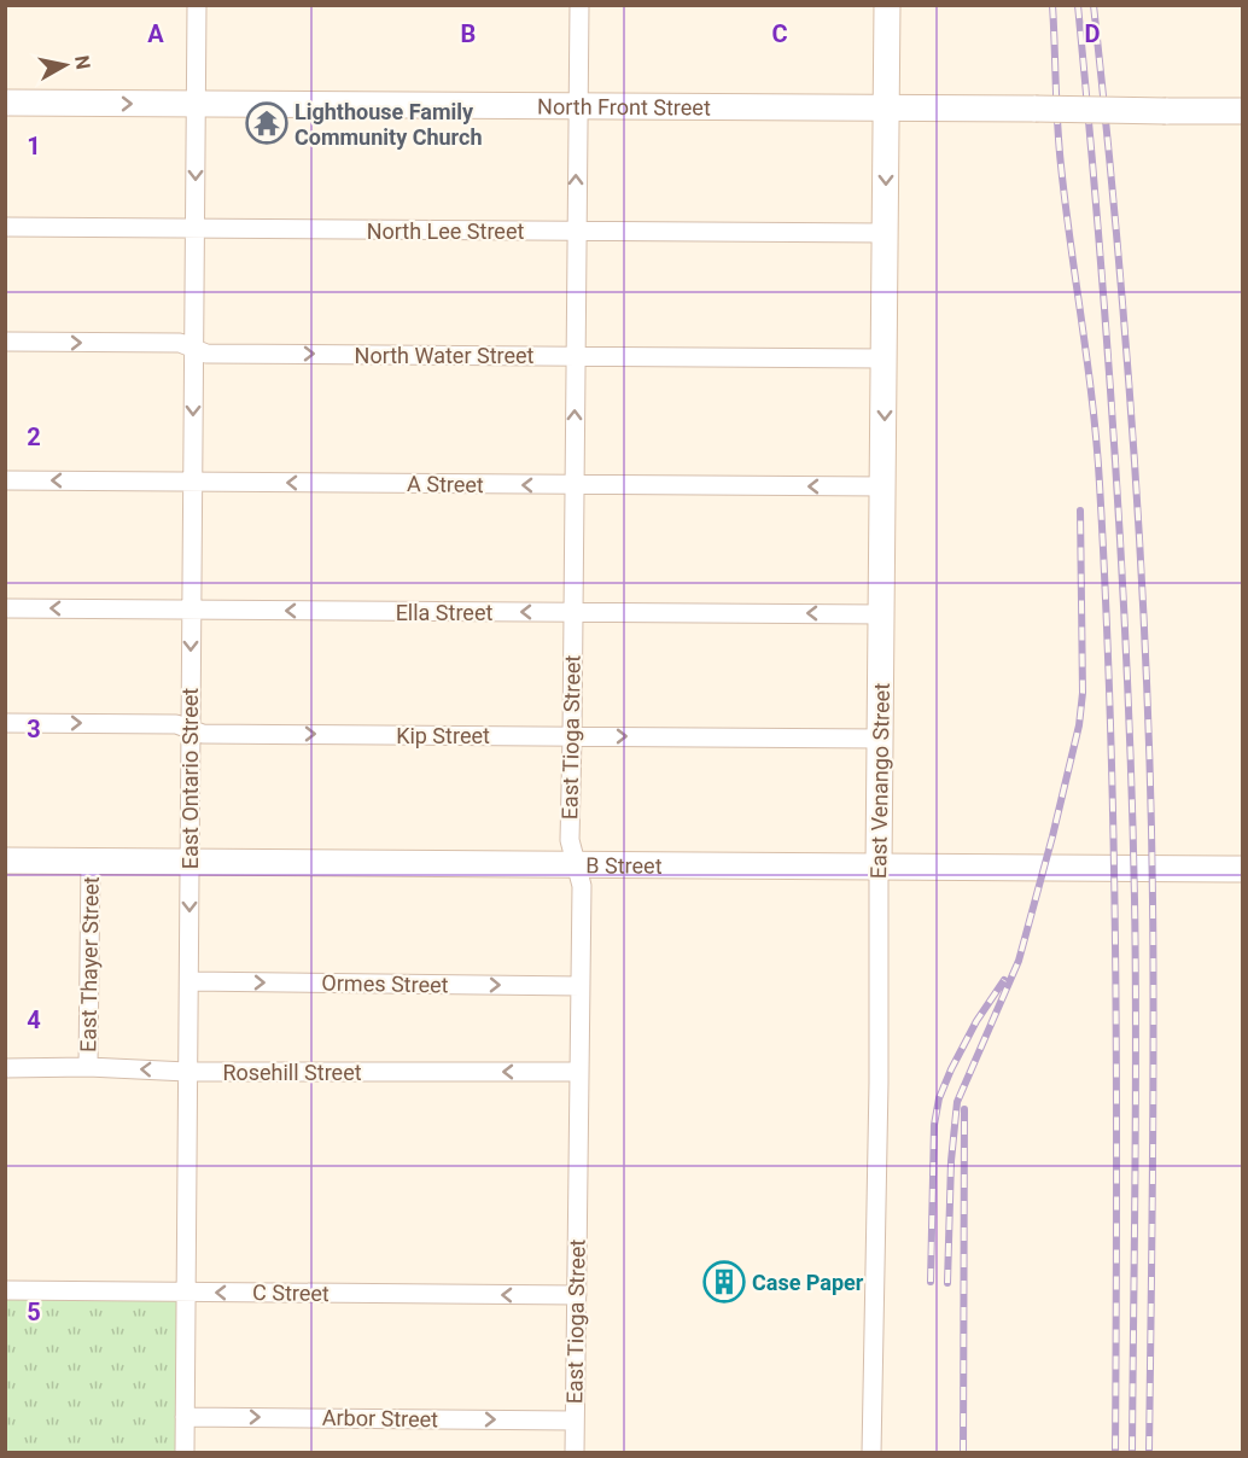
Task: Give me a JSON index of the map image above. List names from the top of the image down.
{
  "streets": {
    "main road": ["North Front Street", "East Venango Street", "B Street"],
    "street": [
      "North Lee Street",
      "North Water Street",
      "A Street",
      "Ella Street",
      "Kip Street",
      "East Tioga Street",
      "East Ontario Street",
      "East Thayer Street",
      "Ormes Street",
      "Rosehill Street",
      "C Street",
      "Arbor Street"
    ]
  },
  "crossings": [
    ["North Front Street", "East Tioga Street"],
    ["North Front Street", "East Ontario Street"],
    ["North Front Street", "East Venango Street"],
    ["North Lee Street", "East Tioga Street"],
    ["North Lee Street", "East Ontario Street"],
    ["North Lee Street", "East Venango Street"],
    ["North Water Street", "East Tioga Street"],
    ["North Water Street", "East Ontario Street"],
    ["North Water Street", "East Venango Street"],
    ["A Street", "East Tioga Street"],
    ["A Street", "East Ontario Street"],
    ["A Street", "East Venango Street"],
    ["Ella Street", "East Tioga Street"],
    ["Ella Street", "East Ontario Street"],
    ["Ella Street", "East Venango Street"],
    ["Kip Street", "East Tioga Street"],
    ["Kip Street", "East Ontario Street"],
    ["Kip Street", "East Venango Street"],
    ["East Tioga Street", "B Street"],
    ["East Tioga Street", "Ormes Street"],
    ["East Tioga Street", "Rosehill Street"],
    ["East Tioga Street", "C Street"],
    ["East Tioga Street", "Arbor Street"],
    ["East Ontario Street", "B Street"],
    ["East Ontario Street", "Ormes Street"],
    ["East Ontario Street", "Rosehill Street"],
    ["East Ontario Street", "C Street"],
    ["East Ontario Street", "Arbor Street"],
    ["East Venango Street", "B Street"],
    ["B Street", "East Thayer Street"],
    ["East Thayer Street", "Rosehill Street"]
  ],
  "one_way": [
    "North Water Street",
    "A Street",
    "Ella Street",
    "Kip Street",
    "Ormes Street",
    "Rosehill Street",
    "C Street",
    "Arbor Street"
  ],
  "places": {
    "temple": ["Lighthouse Family Community Church"],
    "building": ["Case Paper"]
  },
  "north": "right",
  "grid": {
    "columns": [
      "A",
      "B",
      "C",
      "D"
    ],
    "rows": [
      "1",
      "2",
      "3",
      "4",
      "5"
    ]
  }
}
